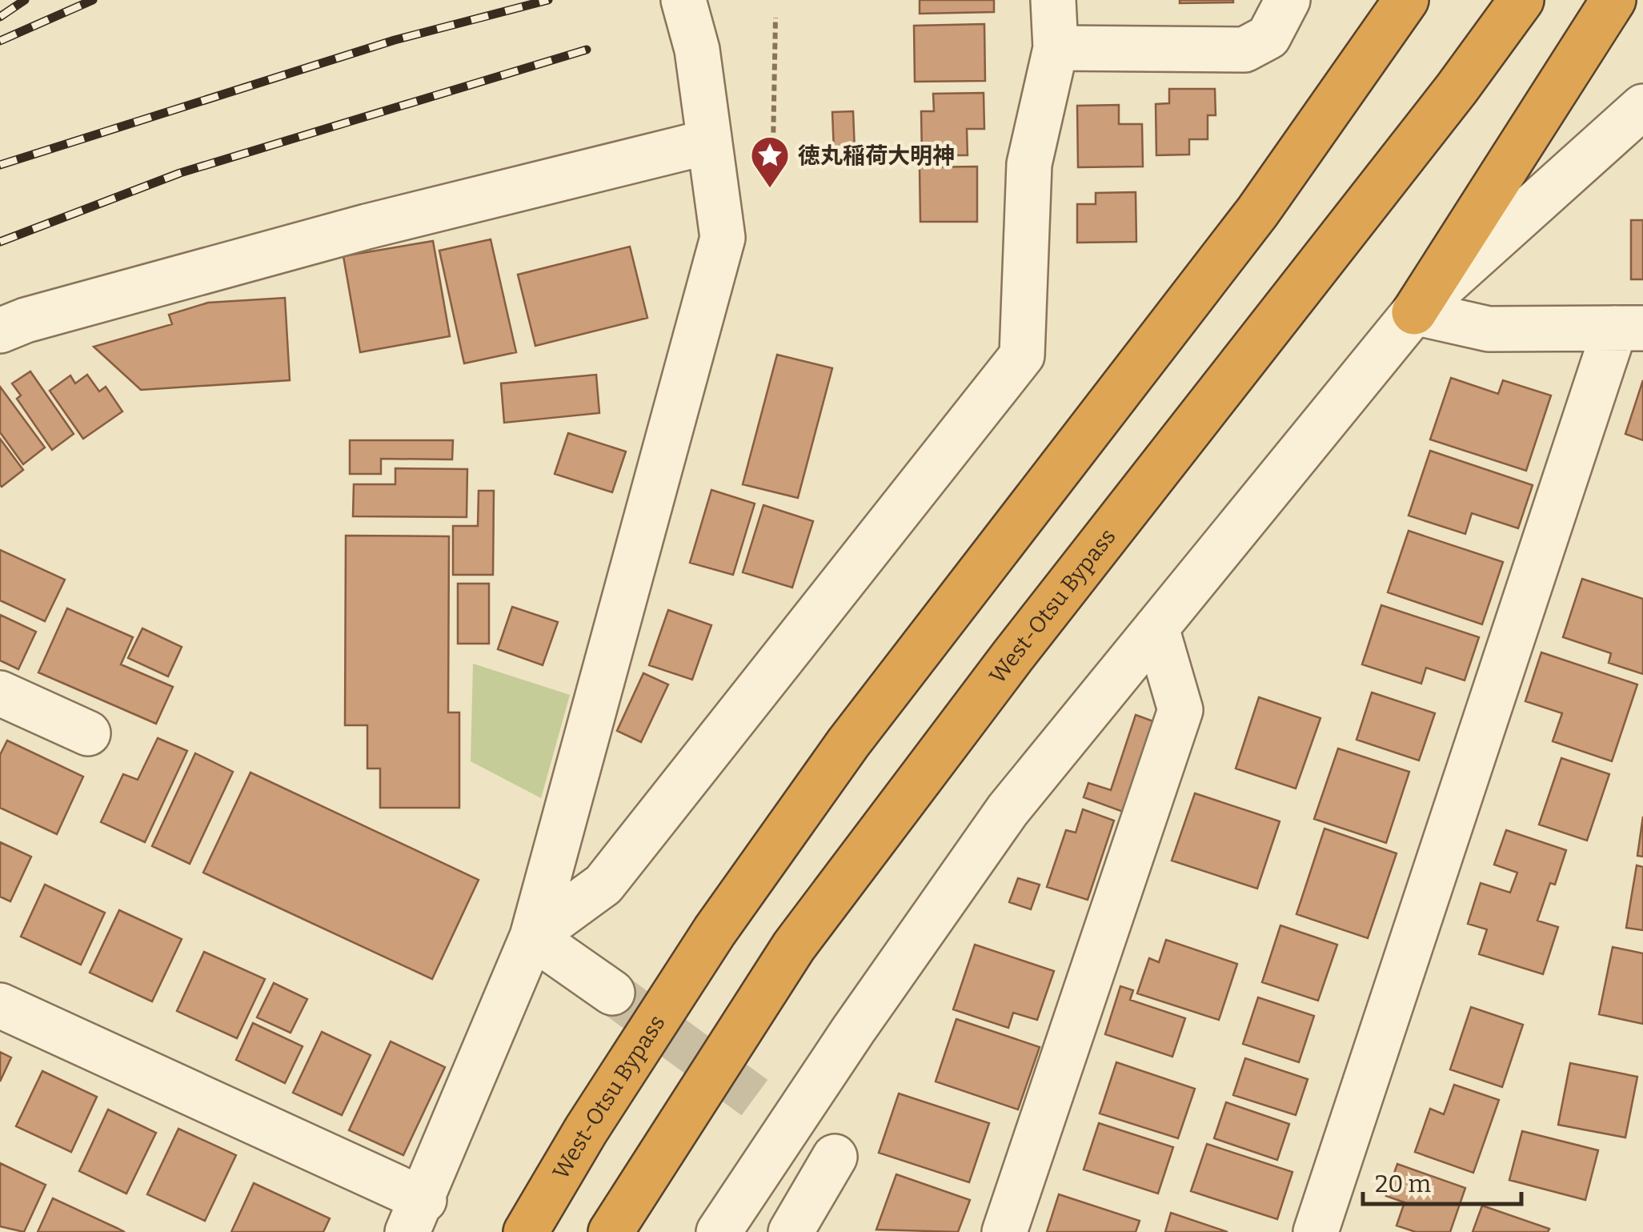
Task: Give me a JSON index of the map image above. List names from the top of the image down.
{
  "streets": {
    "highway": ["West-Otsu Bypass"]
  },
  "places": {
    "place": ["徳丸稲荷大明神"]
  },
  "scale_bar": "20 m"
}
